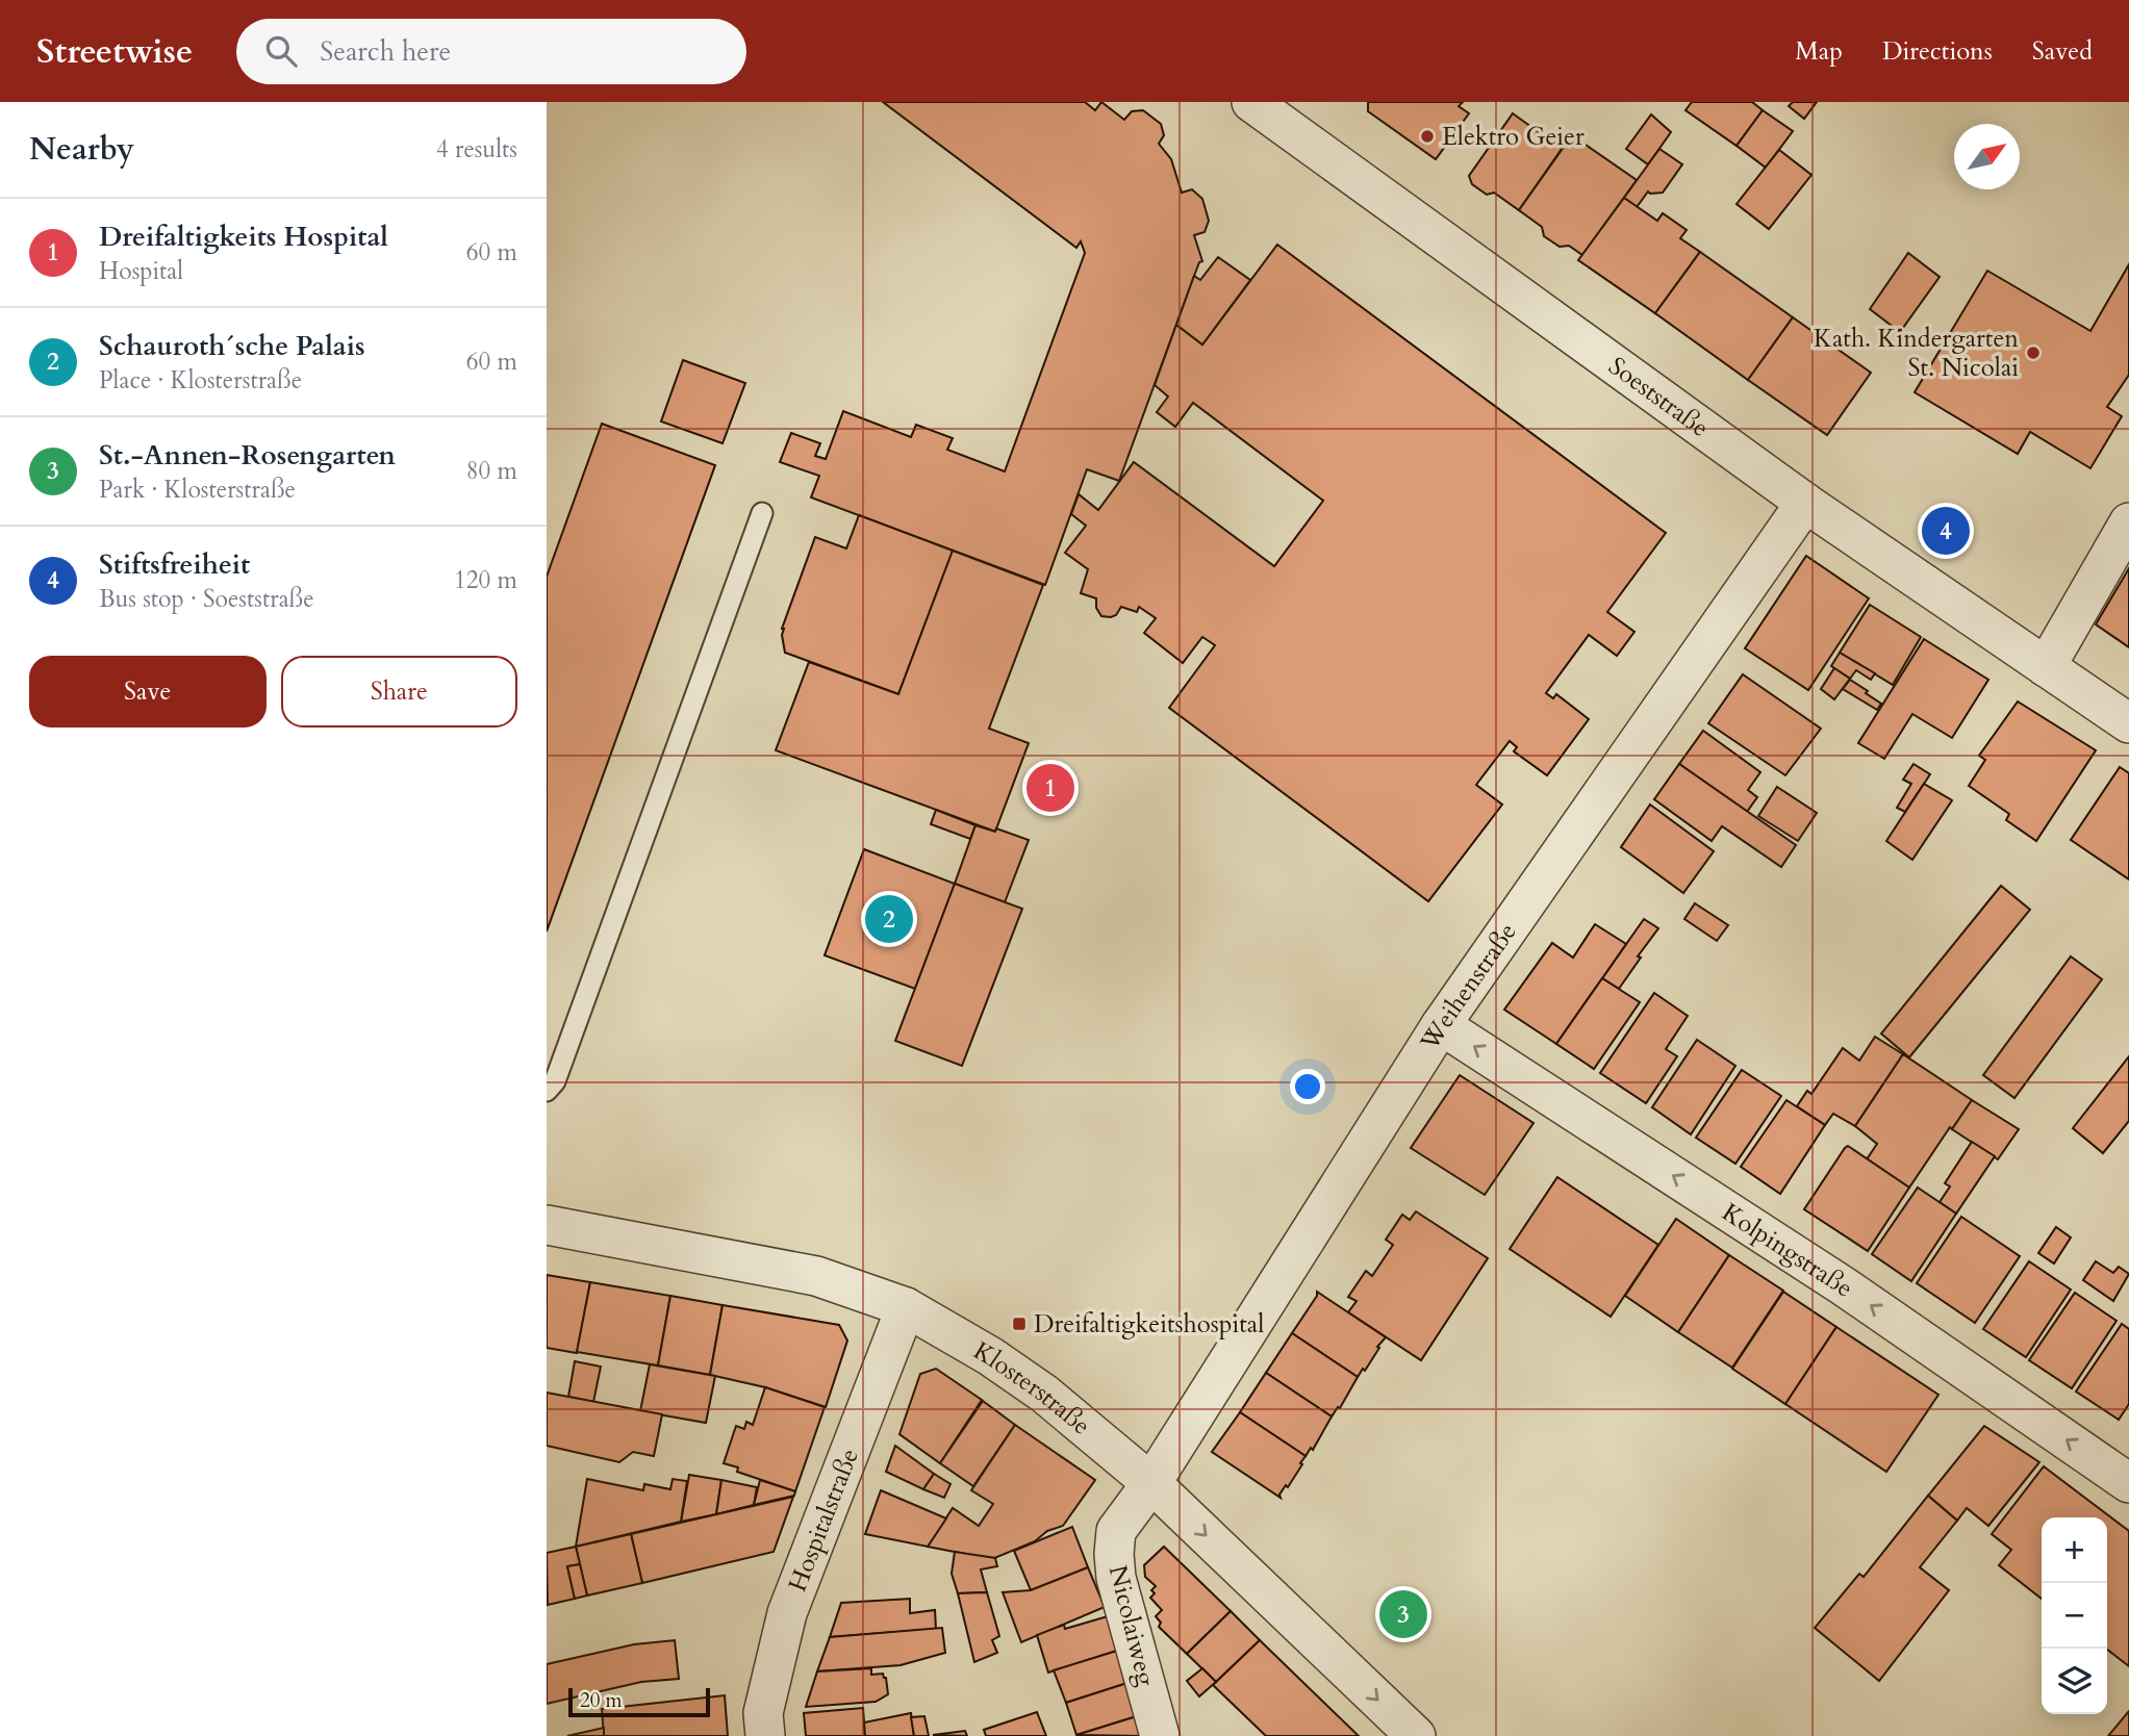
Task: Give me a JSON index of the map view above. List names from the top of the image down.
{
  "streets": {
    "street": [
      "Soeststraße",
      "Weihenstraße",
      "Kolpingstraße",
      "Klosterstraße",
      "Hospitalstraße",
      "Nicolaiweg"
    ]
  },
  "crossings": [
    ["Soeststraße", "Weihenstraße"],
    ["Weihenstraße", "Kolpingstraße"],
    ["Weihenstraße", "Klosterstraße"],
    ["Weihenstraße", "Nicolaiweg"],
    ["Klosterstraße", "Hospitalstraße"],
    ["Klosterstraße", "Nicolaiweg"]
  ],
  "one_way": ["Kolpingstraße", "Klosterstraße"],
  "places": {
    "other": ["Elektro Geier", "Kath. Kindergarten St. Nicolai"],
    "transit": ["Dreifaltigkeitshospital"]
  },
  "scale_bar": "20 m",
  "north": "top right",
  "page": {
    "header": "Streetwise",
    "search": "Search here",
    "nav": ["Map", "Directions", "Saved"],
    "heading": ["Nearby", "4 results"],
    "list": [
      {
        "mark": "1",
        "name": "Dreifaltigkeits Hospital",
        "note": "Hospital",
        "value": "60 m"
      },
      {
        "mark": "2",
        "name": "Schauroth´sche Palais",
        "note": "Place · Klosterstraße",
        "value": "60 m"
      },
      {
        "mark": "3",
        "name": "St.-Annen-Rosengarten",
        "note": "Park · Klosterstraße",
        "value": "80 m"
      },
      {
        "mark": "4",
        "name": "Stiftsfreiheit",
        "note": "Bus stop · Soeststraße",
        "value": "120 m"
      }
    ],
    "pins": [
      "4",
      "1",
      "2",
      "3"
    ],
    "buttons": ["Save", "Share"],
    "map_buttons": ["+", "−"],
    "scale": "20 m"
  }
}
